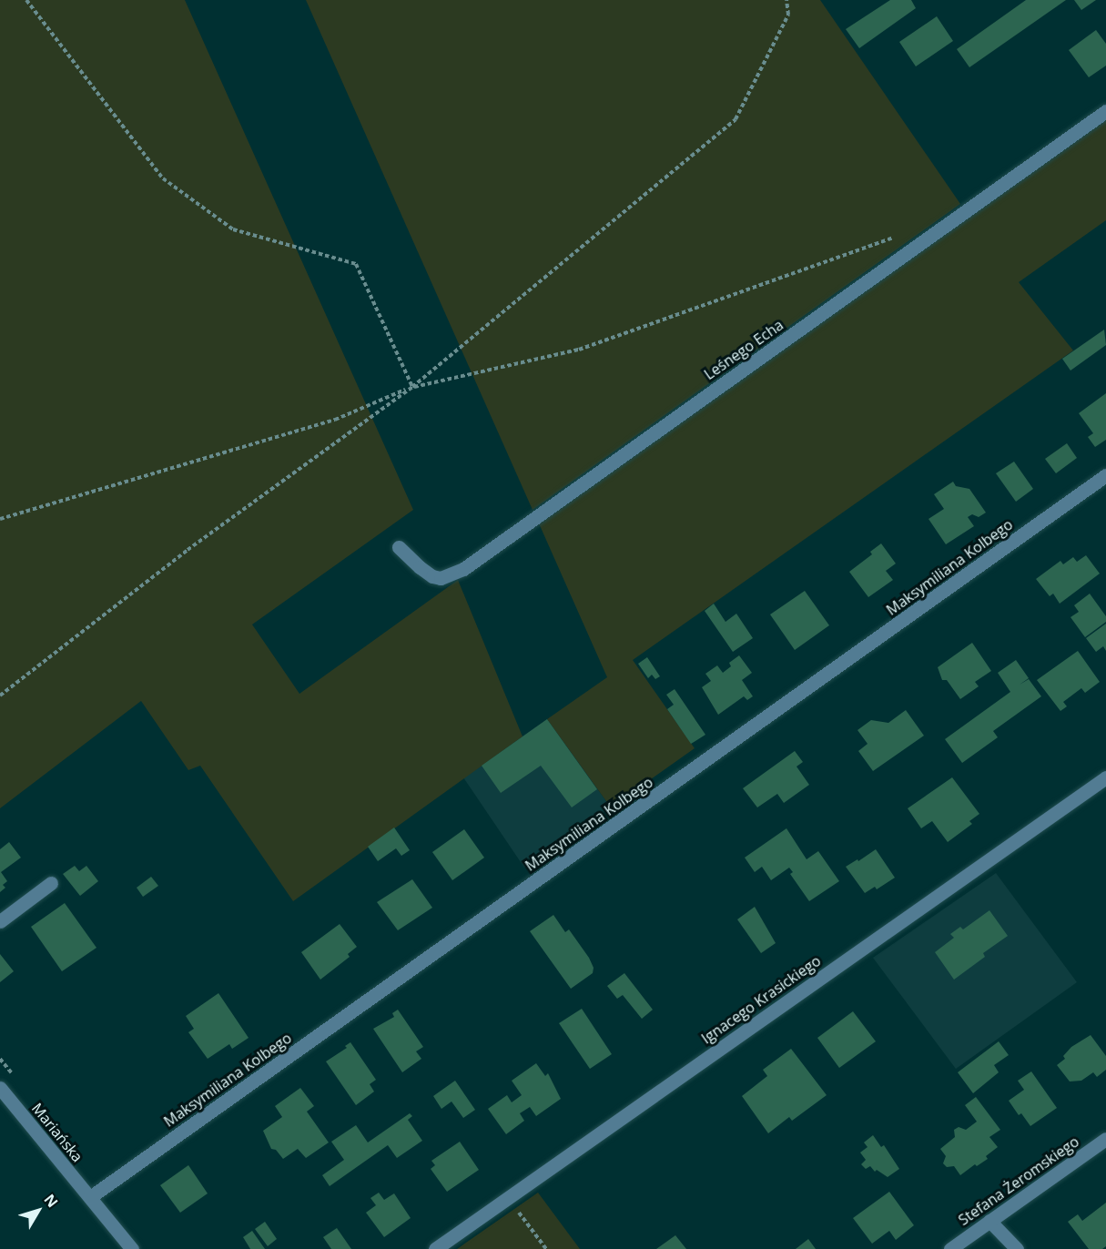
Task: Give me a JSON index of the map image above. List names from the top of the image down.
{
  "streets": {
    "street": [
      "Leśnego Echa",
      "Maksymiliana Kolbego",
      "Ignacego Krasickiego",
      "Mariańska",
      "Stefana Żeromskiego"
    ]
  },
  "crossings": [
    ["Maksymiliana Kolbego", "Mariańska"]
  ],
  "north": "top right"
}
